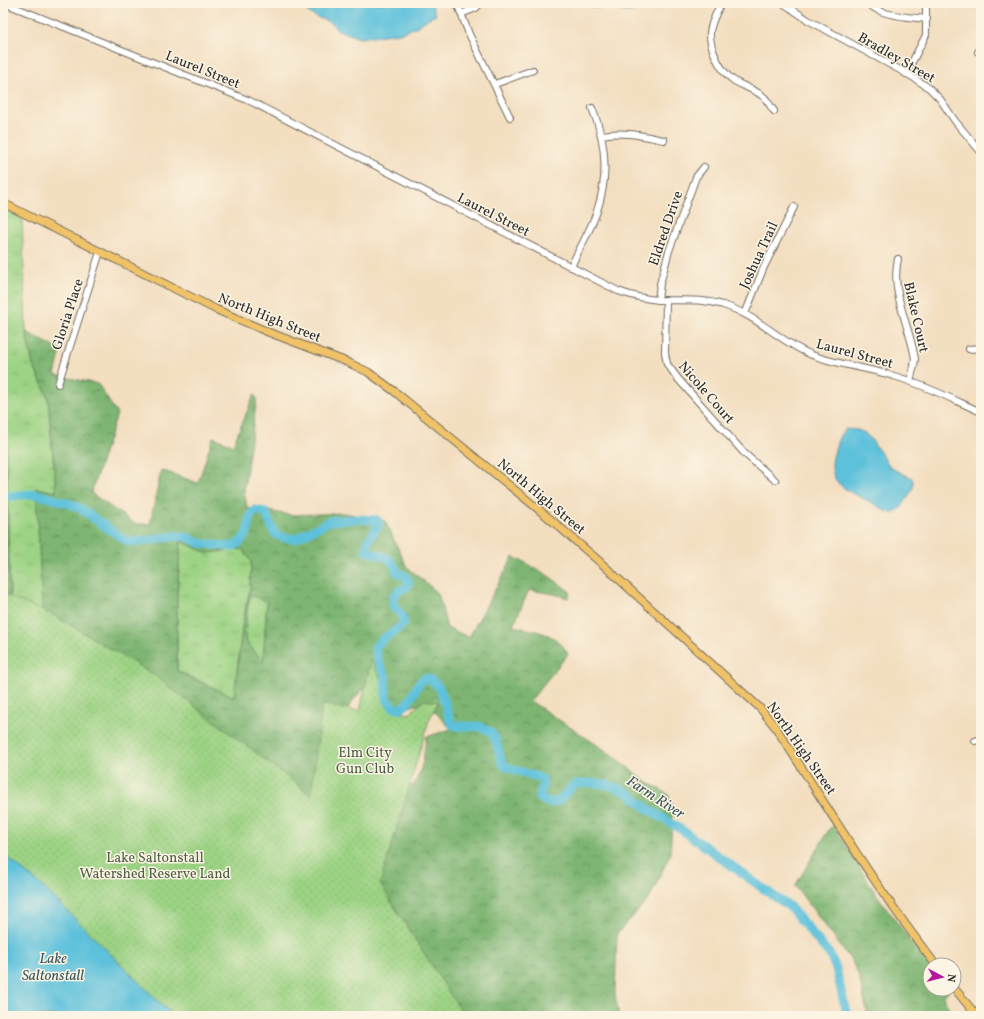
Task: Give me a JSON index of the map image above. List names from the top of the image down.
{
  "streets": {
    "main road": ["North High Street"],
    "street": [
      "Bradley Street",
      "Laurel Street",
      "Eldred Drive",
      "Joshua Trail",
      "Gloria Place",
      "Blake Court",
      "Nicole Court"
    ]
  },
  "crossings": [
    ["Laurel Street", "Eldred Drive"],
    ["Laurel Street", "Joshua Trail"],
    ["Laurel Street", "Blake Court"],
    ["Laurel Street", "Nicole Court"],
    ["Gloria Place", "North High Street"]
  ],
  "water": ["Farm River", "Lake Saltonstall"],
  "parks": ["Elm City Gun Club", "Lake Saltonstall Watershed Reserve Land"],
  "north": "right"
}
